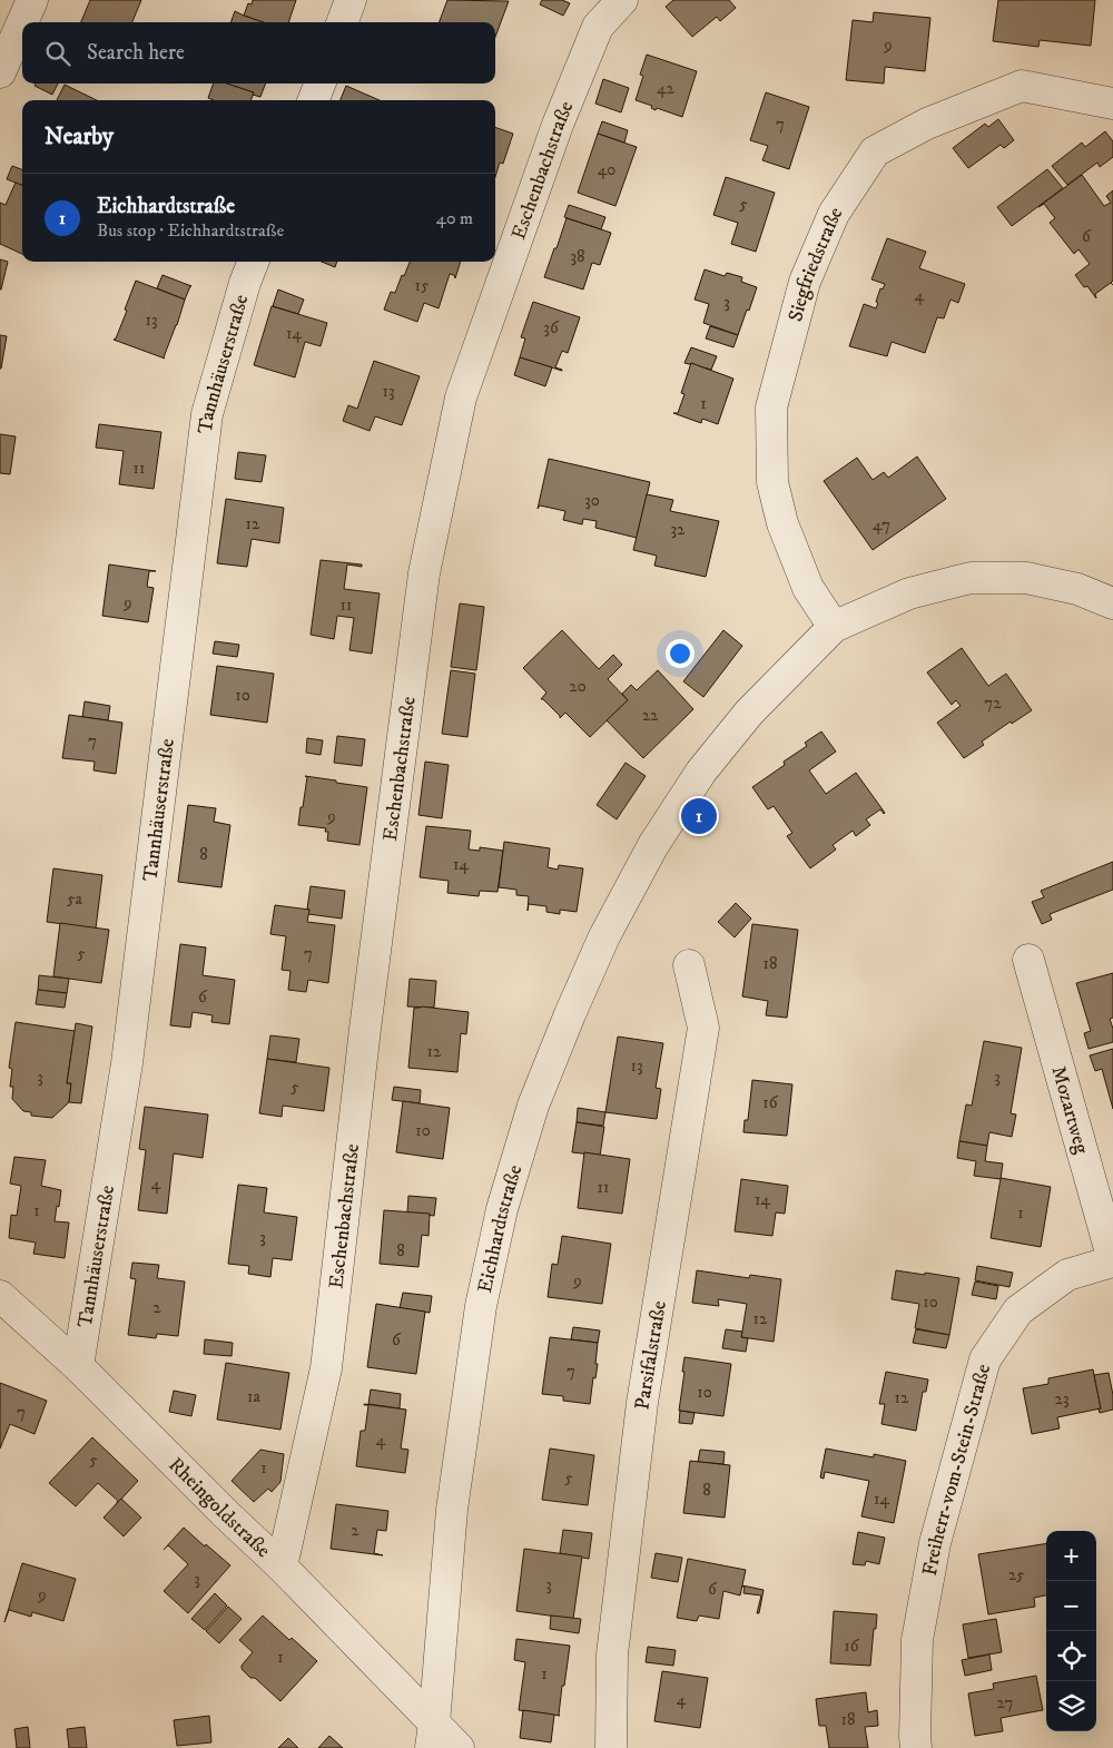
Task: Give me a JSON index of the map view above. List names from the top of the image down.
{
  "streets": {
    "street": [
      "Eschenbachstraße",
      "Siegfriedstraße",
      "Tannhäuserstraße",
      "Mozartweg",
      "Eichhardtstraße",
      "Parsifalstraße",
      "Freiherr-vom-Stein-Straße",
      "Rheingoldstraße"
    ]
  },
  "crossings": [
    ["Eschenbachstraße", "Rheingoldstraße"],
    ["Siegfriedstraße", "Eichhardtstraße"],
    ["Tannhäuserstraße", "Rheingoldstraße"],
    ["Mozartweg", "Freiherr-vom-Stein-Straße"],
    ["Eichhardtstraße", "Rheingoldstraße"]
  ],
  "house_numbers": [
    "9",
    "42",
    "7",
    "40",
    "5",
    "6",
    "38",
    "15",
    "4",
    "3",
    "13",
    "36",
    "14",
    "13",
    "1",
    "11",
    "30",
    "12",
    "47",
    "32",
    "9",
    "11",
    "20",
    "10",
    "72",
    "22",
    "7",
    "9",
    "8",
    "14",
    "5a",
    "5",
    "7",
    "18",
    "6",
    "12",
    "13",
    "3",
    "3",
    "5",
    "16",
    "10",
    "4",
    "11",
    "14",
    "1",
    "1",
    "3",
    "8",
    "9",
    "10",
    "2",
    "12",
    "6",
    "7",
    "10",
    "1a",
    "12",
    "23",
    "7",
    "4",
    "5",
    "1",
    "5",
    "8",
    "14",
    "2",
    "25",
    "3",
    "3",
    "6",
    "9",
    "16",
    "1",
    "1",
    "4",
    "27",
    "18"
  ],
  "page": {
    "search": "Search here",
    "heading": "Nearby",
    "list": [
      {
        "mark": "1",
        "name": "Eichhardtstraße",
        "note": "Bus stop · Eichhardtstraße",
        "value": "40 m"
      }
    ],
    "pins": "1",
    "map_buttons": ["+", "−"]
  }
}
